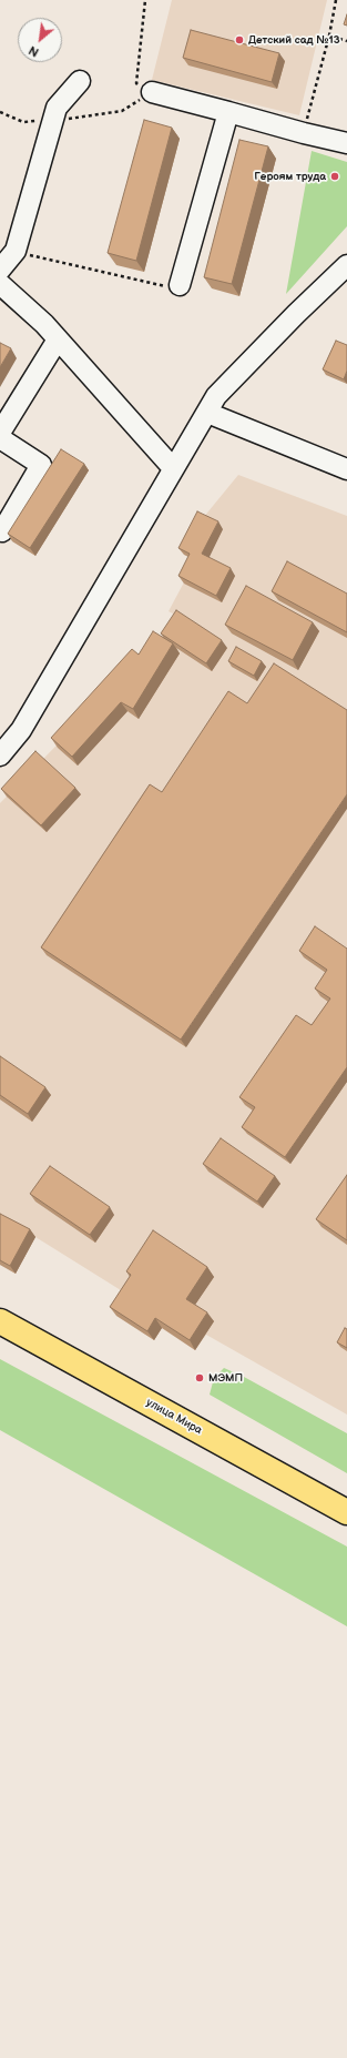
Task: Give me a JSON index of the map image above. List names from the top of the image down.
{
  "streets": {
    "main road": ["улица Мира"]
  },
  "places": ["Детский сад №13", "Героям труда", "МЭМП"],
  "north": "bottom left"
}
